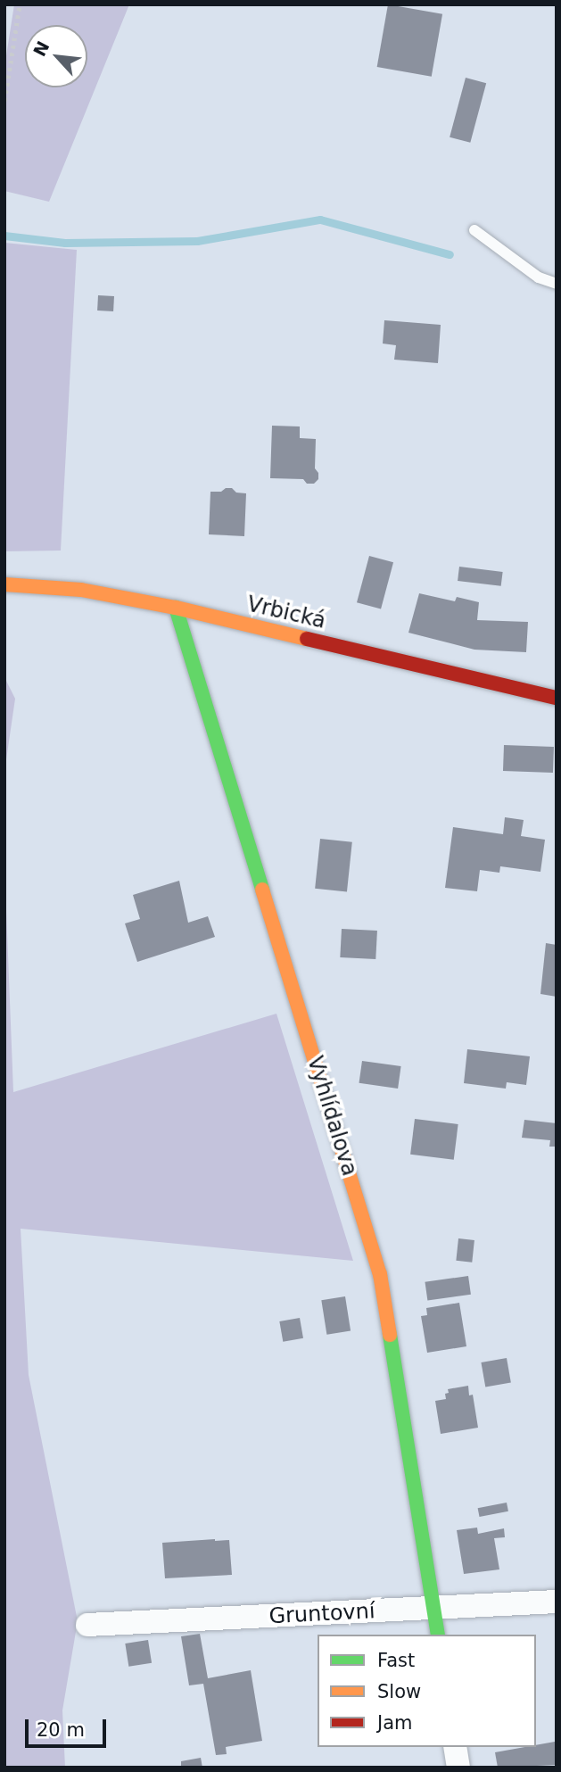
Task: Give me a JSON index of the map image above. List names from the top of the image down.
{
  "streets": {
    "street": ["Vrbická", "Vyhlídalova", "Gruntovní"]
  },
  "crossings": [
    ["Vrbická", "Vyhlídalova"],
    ["Vyhlídalova", "Gruntovní"]
  ],
  "legend": ["Fast", "Slow", "Jam"],
  "scale_bar": "20 m",
  "north": "top left"
}
